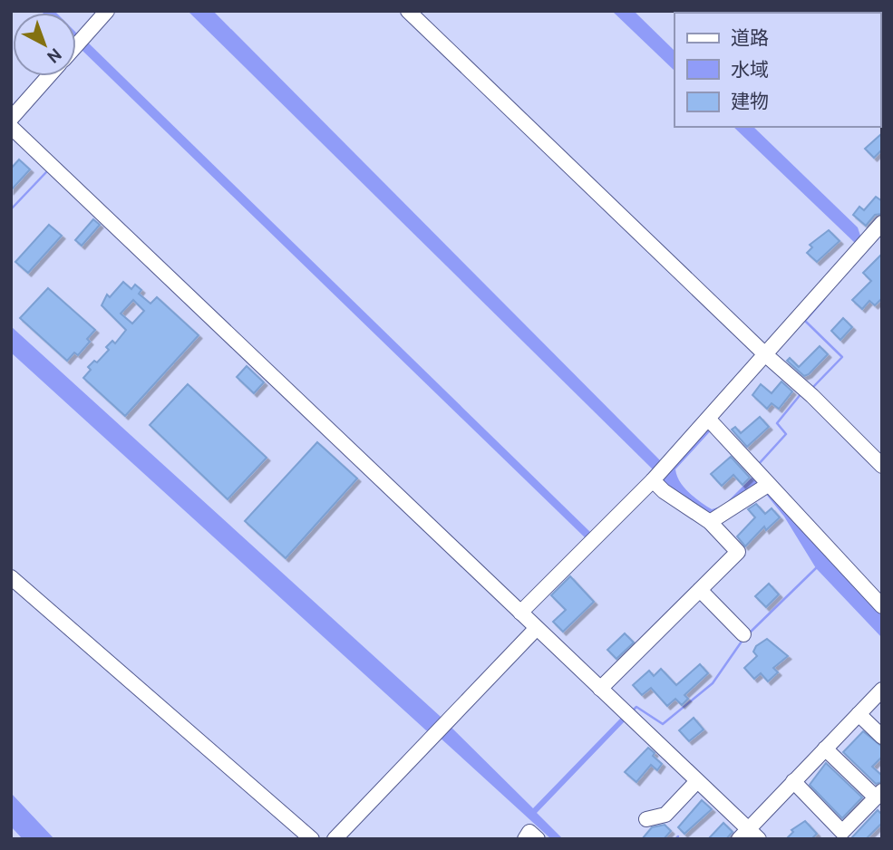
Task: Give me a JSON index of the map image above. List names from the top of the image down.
{
  "legend": ["道路", "水域", "建物"],
  "north": "bottom right"
}
